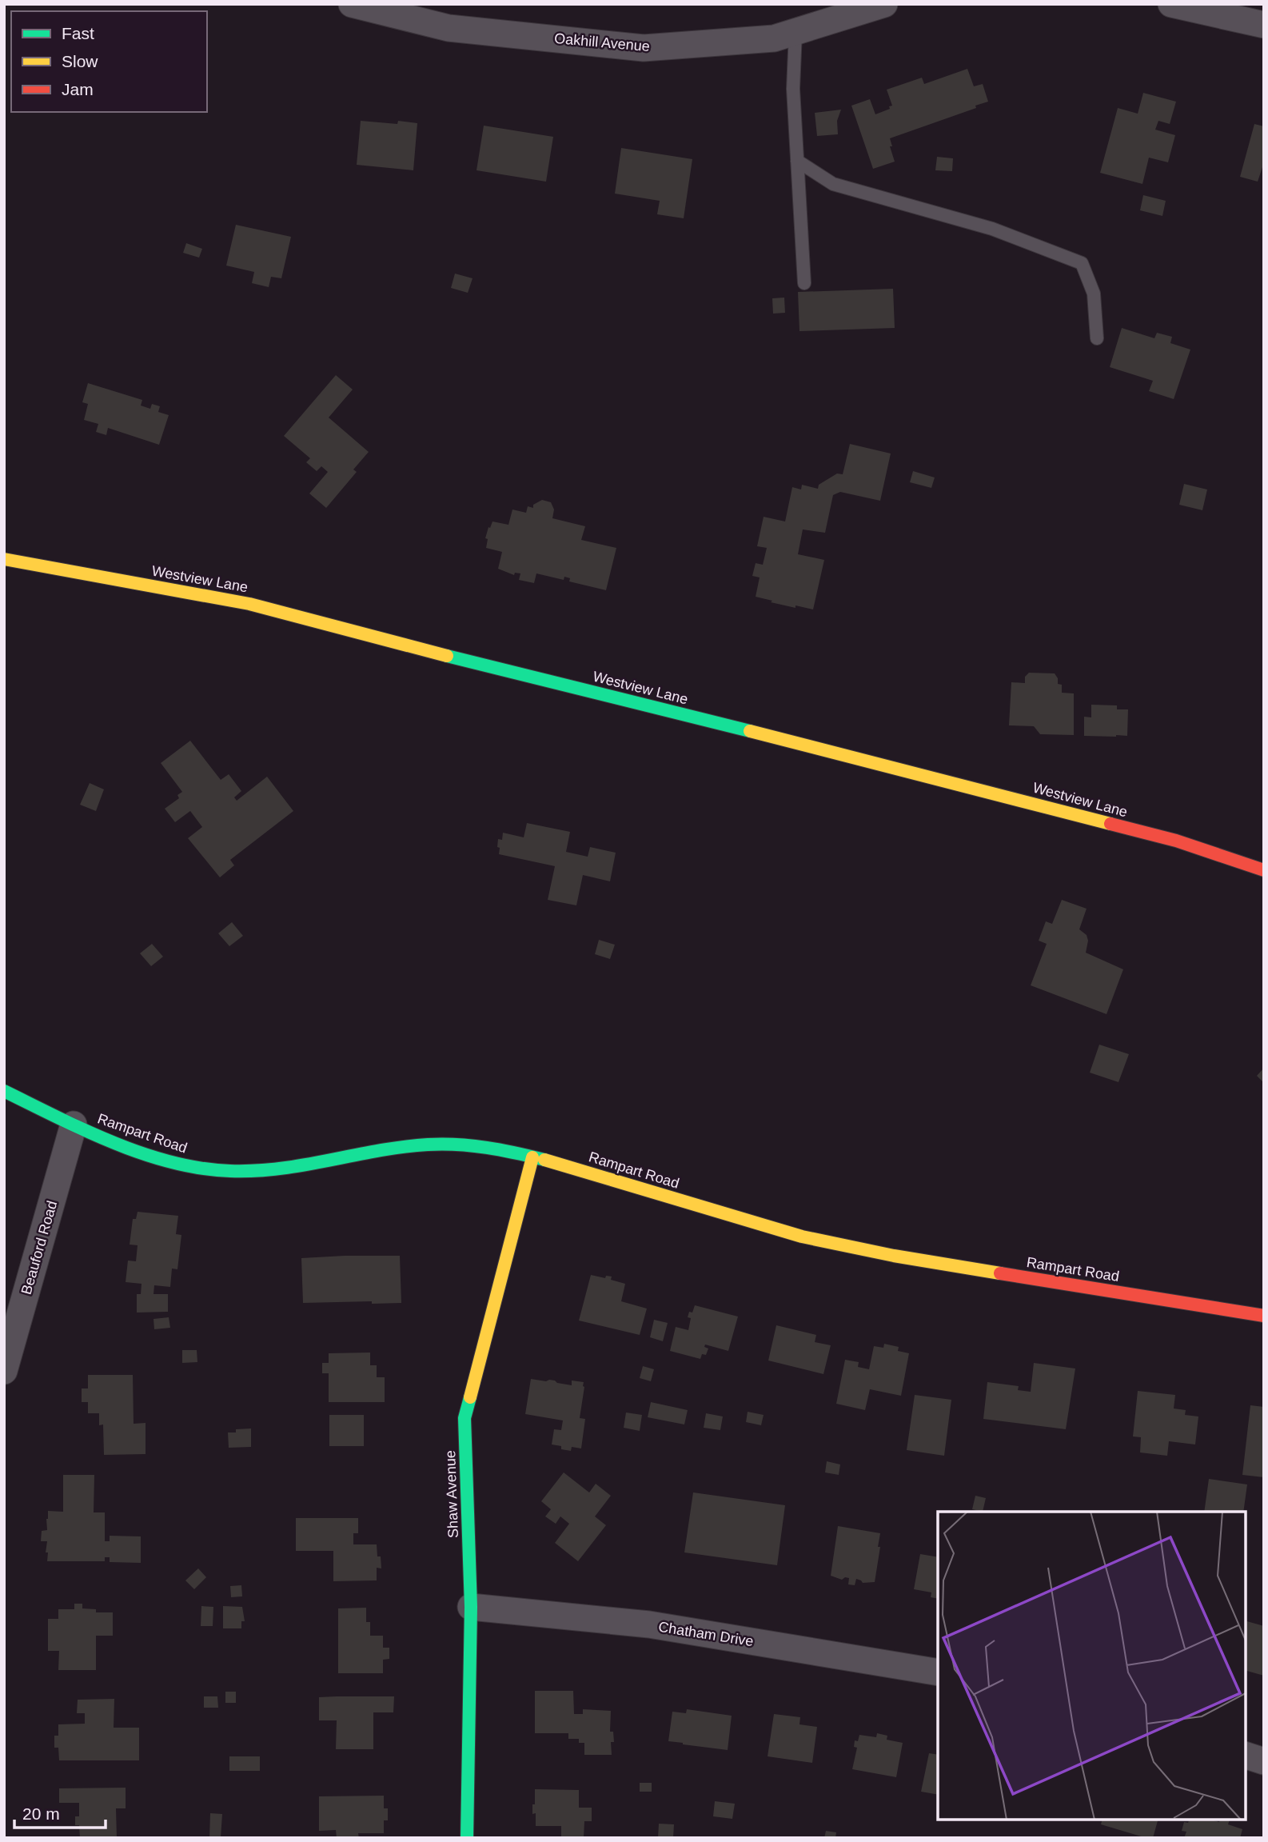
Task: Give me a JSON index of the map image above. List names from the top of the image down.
{
  "streets": {
    "street": [
      "Oakhill Avenue",
      "Westview Lane",
      "Rampart Road",
      "Beauford Road",
      "Shaw Avenue",
      "Chatham Drive"
    ]
  },
  "crossings": [
    ["Rampart Road", "Beauford Road"],
    ["Rampart Road", "Shaw Avenue"],
    ["Shaw Avenue", "Chatham Drive"]
  ],
  "legend": ["Fast", "Slow", "Jam"],
  "scale_bar": "20 m"
}
